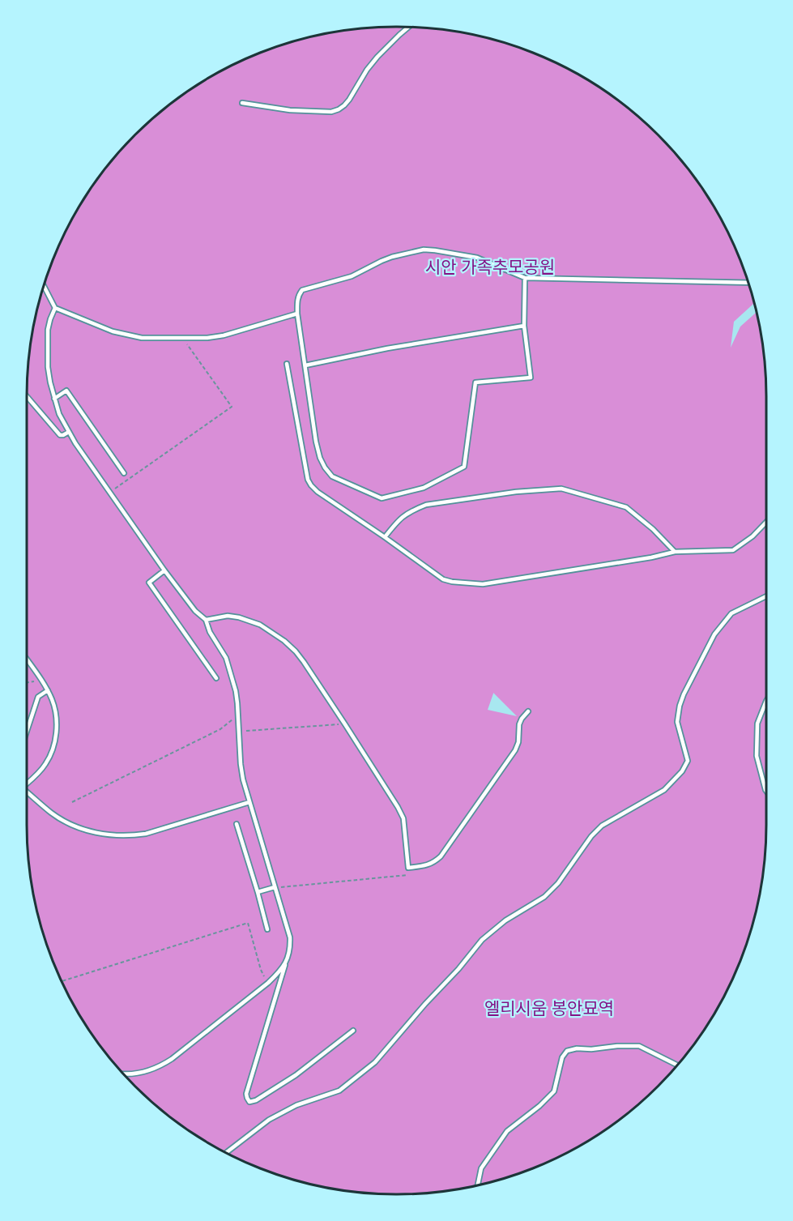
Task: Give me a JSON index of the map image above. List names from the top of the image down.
{
  "parks": ["시안 가족추모공원", "엘리시움 봉안묘역"]
}
